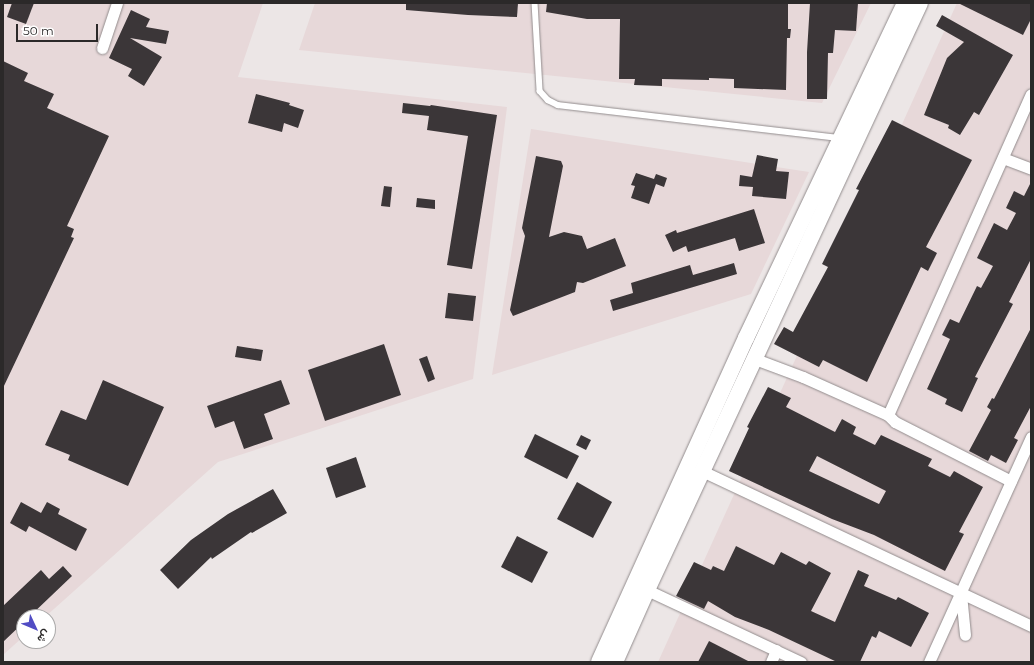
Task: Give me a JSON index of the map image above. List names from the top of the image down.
{
  "scale_bar": "50 m",
  "north": "bottom right"
}
